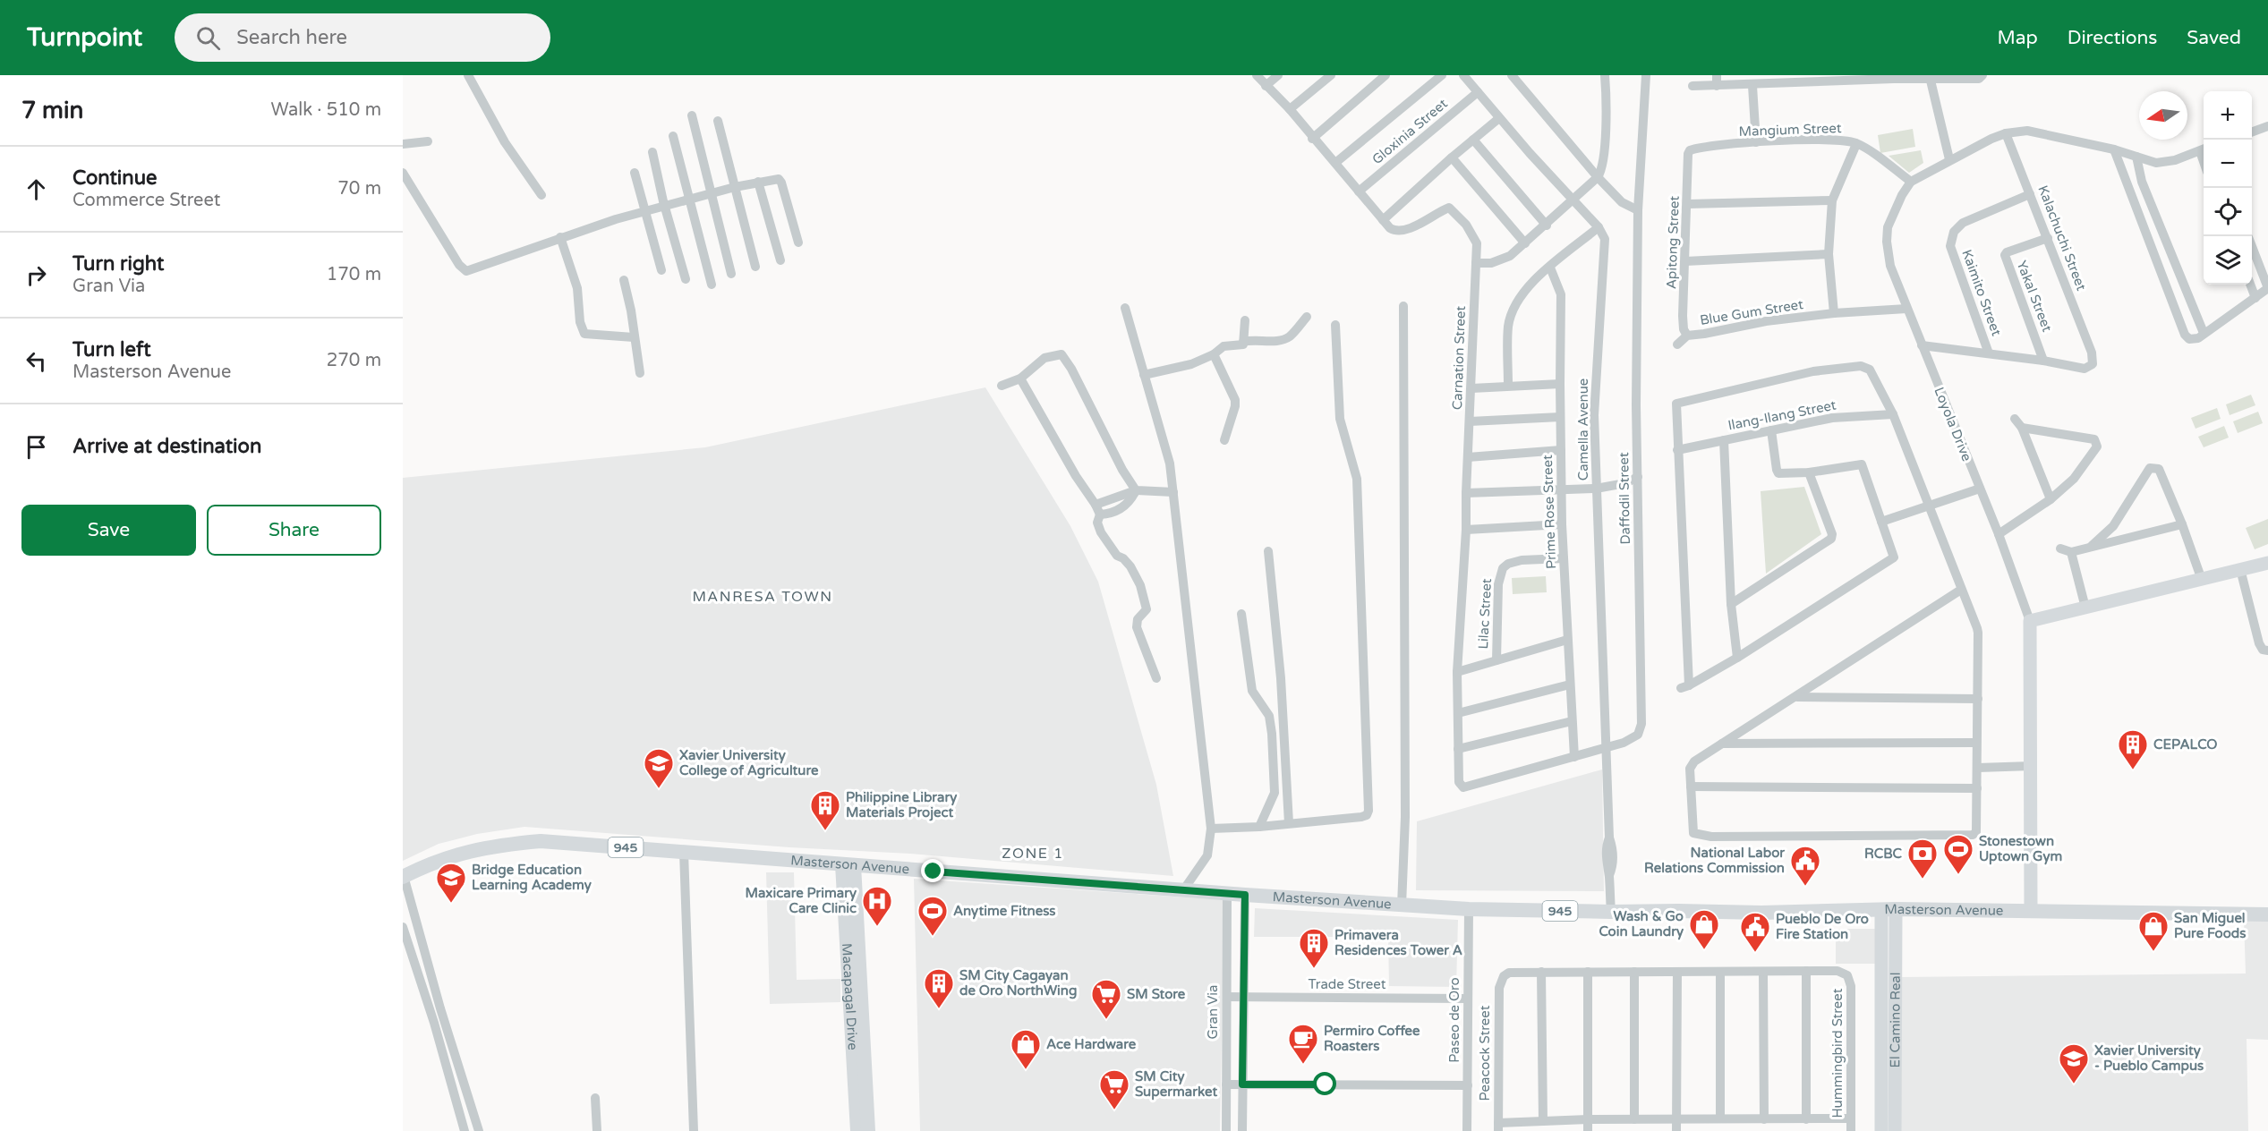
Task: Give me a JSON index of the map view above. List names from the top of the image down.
{
  "streets": {
    "main road": ["945", "Masterson Avenue", "Macapagal Drive"],
    "street": [
      "Mangium Street",
      "Gloxinia Street",
      "Kalachuchi Street",
      "Apitong Street",
      "Kaimito Street",
      "Yakal Street",
      "Blue Gum Street",
      "Carnation Street",
      "Ilang-Ilang Street",
      "Loyola Drive",
      "Camella Avenue",
      "Daffodil Street",
      "Prime Rose Street",
      "Lilac Street",
      "Trade Street",
      "Gran Via",
      "Paseo de Oro",
      "El Camino Real",
      "Peacock Street",
      "Hummingbird Street"
    ]
  },
  "crossings": [
    ["Mangium Street", "Apitong Street"],
    ["Mangium Street", "Loyola Drive"],
    ["Gloxinia Street", "Camella Avenue"],
    ["Kalachuchi Street", "Kaimito Street"],
    ["Kalachuchi Street", "Yakal Street"],
    ["Apitong Street", "Blue Gum Street"],
    ["Blue Gum Street", "Loyola Drive"],
    ["Carnation Street", "Daffodil Street"],
    ["Loyola Drive", "Masterson Avenue"],
    ["Camella Avenue", "Daffodil Street"],
    ["Camella Avenue", "Masterson Avenue"],
    ["Daffodil Street", "Prime Rose Street"],
    ["Prime Rose Street", "Lilac Street"],
    ["Masterson Avenue", "Macapagal Drive"],
    ["Masterson Avenue", "Gran Via"],
    ["Masterson Avenue", "Paseo de Oro"],
    ["Masterson Avenue", "El Camino Real"],
    ["Trade Street", "Gran Via"],
    ["Trade Street", "Paseo de Oro"]
  ],
  "districts": ["MANRESA TOWN", "ZONE 1"],
  "places": {
    "building": [
      "CEPALCO",
      "Philippine Library Materials Project",
      "Primavera Residences Tower A",
      "SM City Cagayan de Oro NorthWing"
    ],
    "school or university": ["Xavier University College of Agriculture", "Bridge Education Learning Academy", "Xavier University - Pueblo Campus"],
    "sports": ["Stonestown Uptown Gym", "Anytime Fitness"],
    "bank": ["RCBC"],
    "public building": ["National Labor Relations Commission", "Pueblo De Oro Fire Station"],
    "hospital": ["Maxicare Primary Care Clinic"],
    "shop": ["Wash & Go Coin Laundry", "San Miguel Pure Foods", "Ace Hardware"],
    "supermarket": ["SM Store", "SM City Supermarket"],
    "cafe": ["Permiro Coffee Roasters"]
  },
  "north": "left",
  "page": {
    "header": "Turnpoint",
    "search": "Search here",
    "nav": ["Map", "Directions", "Saved"],
    "heading": ["7 min", "Walk · 510 m"],
    "map_buttons": ["+", "−"],
    "list": [
      ["Continue", "Commerce Street", "70 m"],
      ["Turn right", "Gran Via", "170 m"],
      ["Turn left", "Masterson Avenue", "270 m"],
      "Arrive at destination"
    ],
    "buttons": ["Save", "Share"]
  }
}
